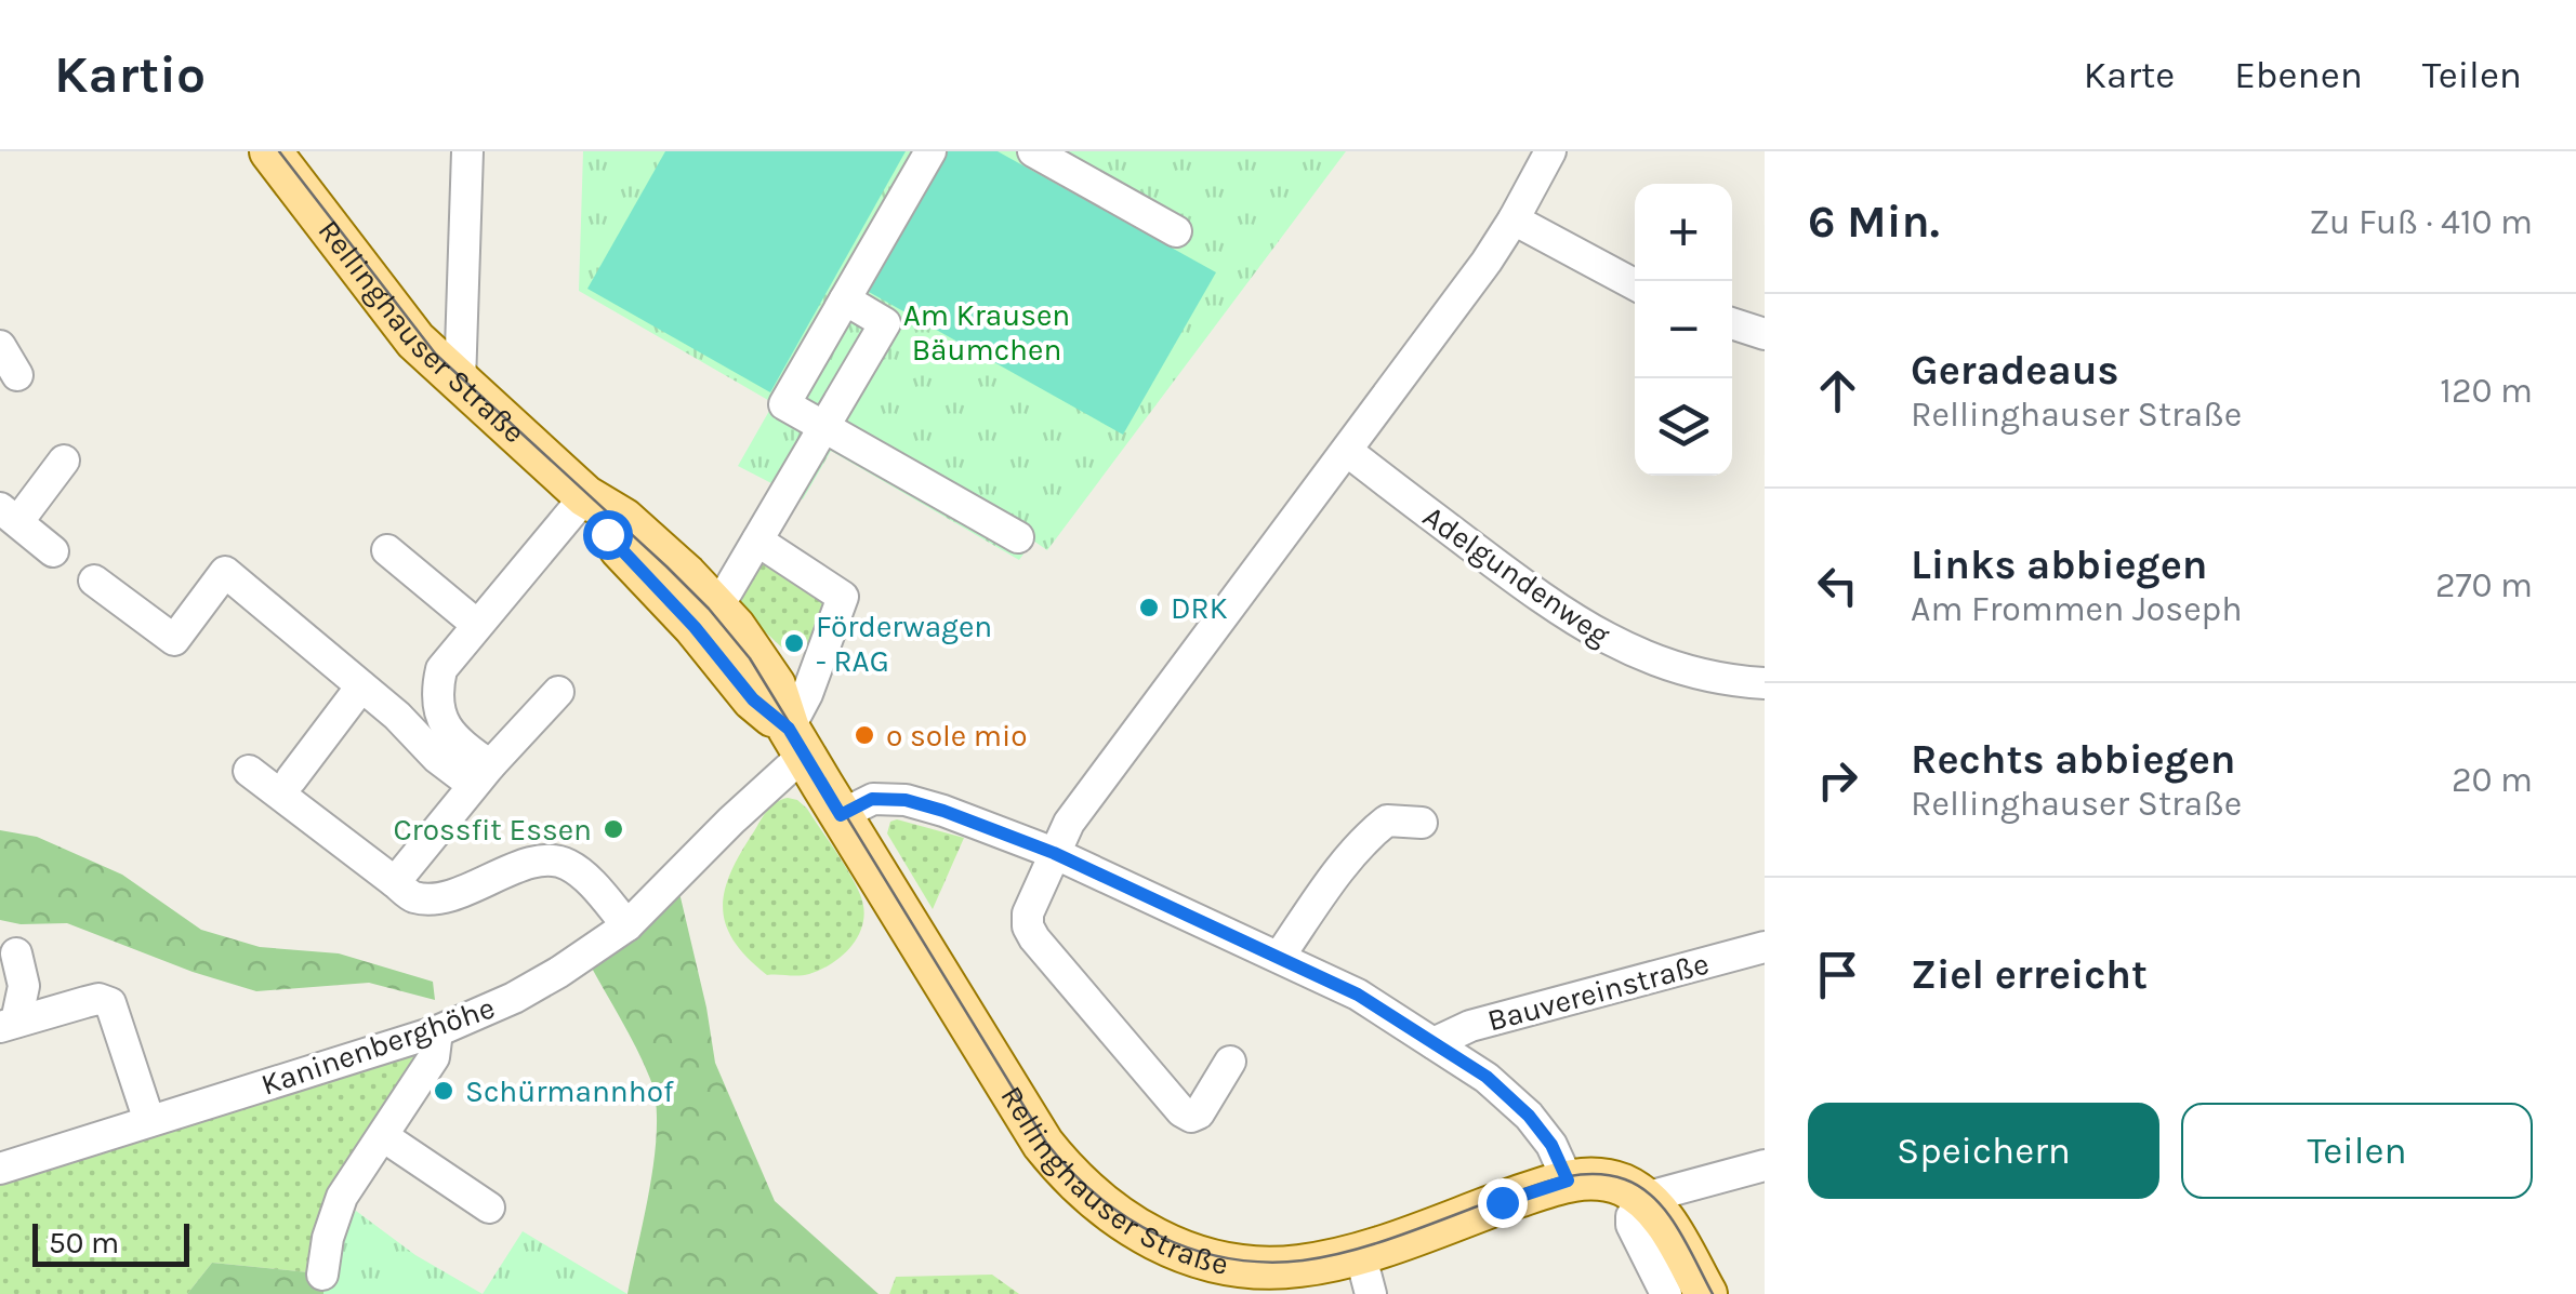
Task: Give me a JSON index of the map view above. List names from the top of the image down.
{
  "streets": {
    "main road": ["Rellinghauser Straße"],
    "street": ["Adelgundenweg", "Bauvereinstraße", "Kaninenberghöhe"]
  },
  "crossings": [
    ["Rellinghauser Straße", "Kaninenberghöhe"]
  ],
  "parks": ["Am Krausen Bäumchen"],
  "places": [
    "DRK",
    "Förderwagen - RAG",
    "o sole mio",
    "Crossfit Essen",
    "Schürmannhof"
  ],
  "scale_bar": "50 m",
  "page": {
    "header": "Kartio",
    "nav": ["Karte", "Ebenen", "Teilen"],
    "heading": ["6 Min.", "Zu Fuß · 410 m"],
    "map_buttons": ["+", "−"],
    "list": [
      ["Geradeaus", "Rellinghauser Straße", "120 m"],
      ["Links abbiegen", "Am Frommen Joseph", "270 m"],
      ["Rechts abbiegen", "Rellinghauser Straße", "20 m"],
      "Ziel erreicht"
    ],
    "buttons": ["Speichern", "Teilen"],
    "scale": "50 m"
  }
}
